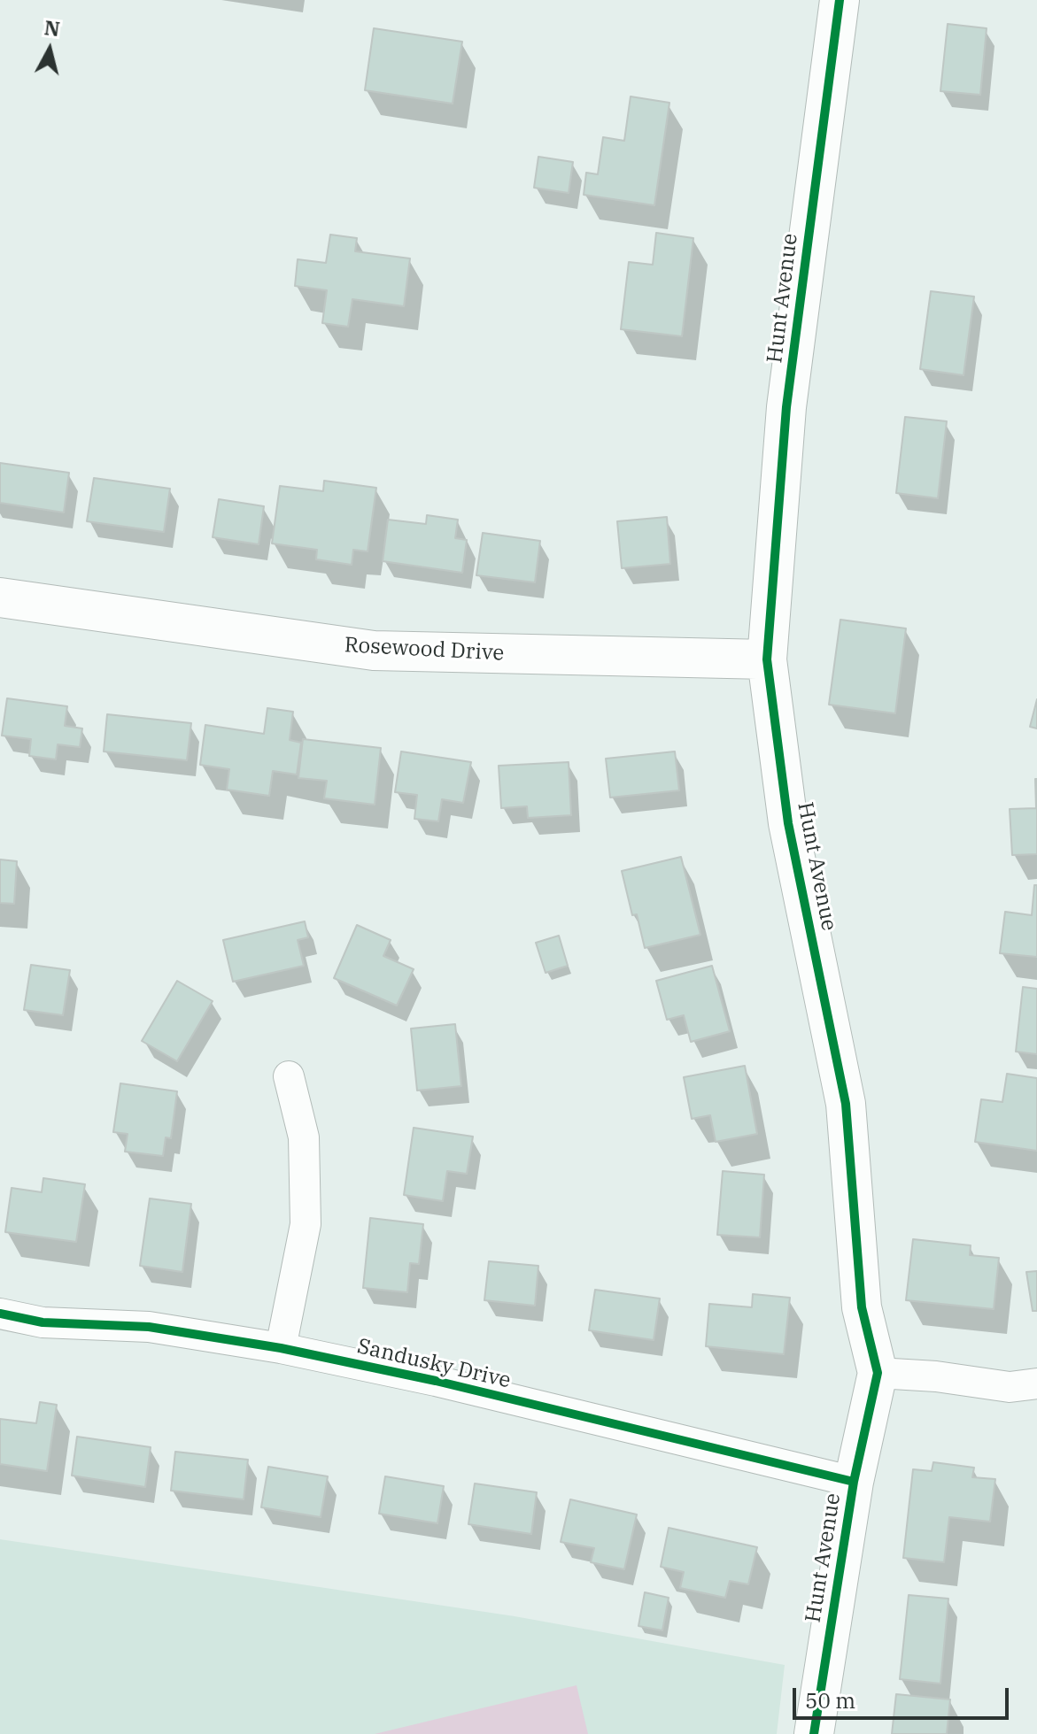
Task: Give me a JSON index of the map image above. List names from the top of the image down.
{
  "streets": {
    "street": ["Hunt Avenue", "Rosewood Drive", "Sandusky Drive"]
  },
  "crossings": [
    ["Hunt Avenue", "Rosewood Drive"],
    ["Hunt Avenue", "Sandusky Drive"]
  ],
  "scale_bar": "50 m",
  "north": "top"
}
